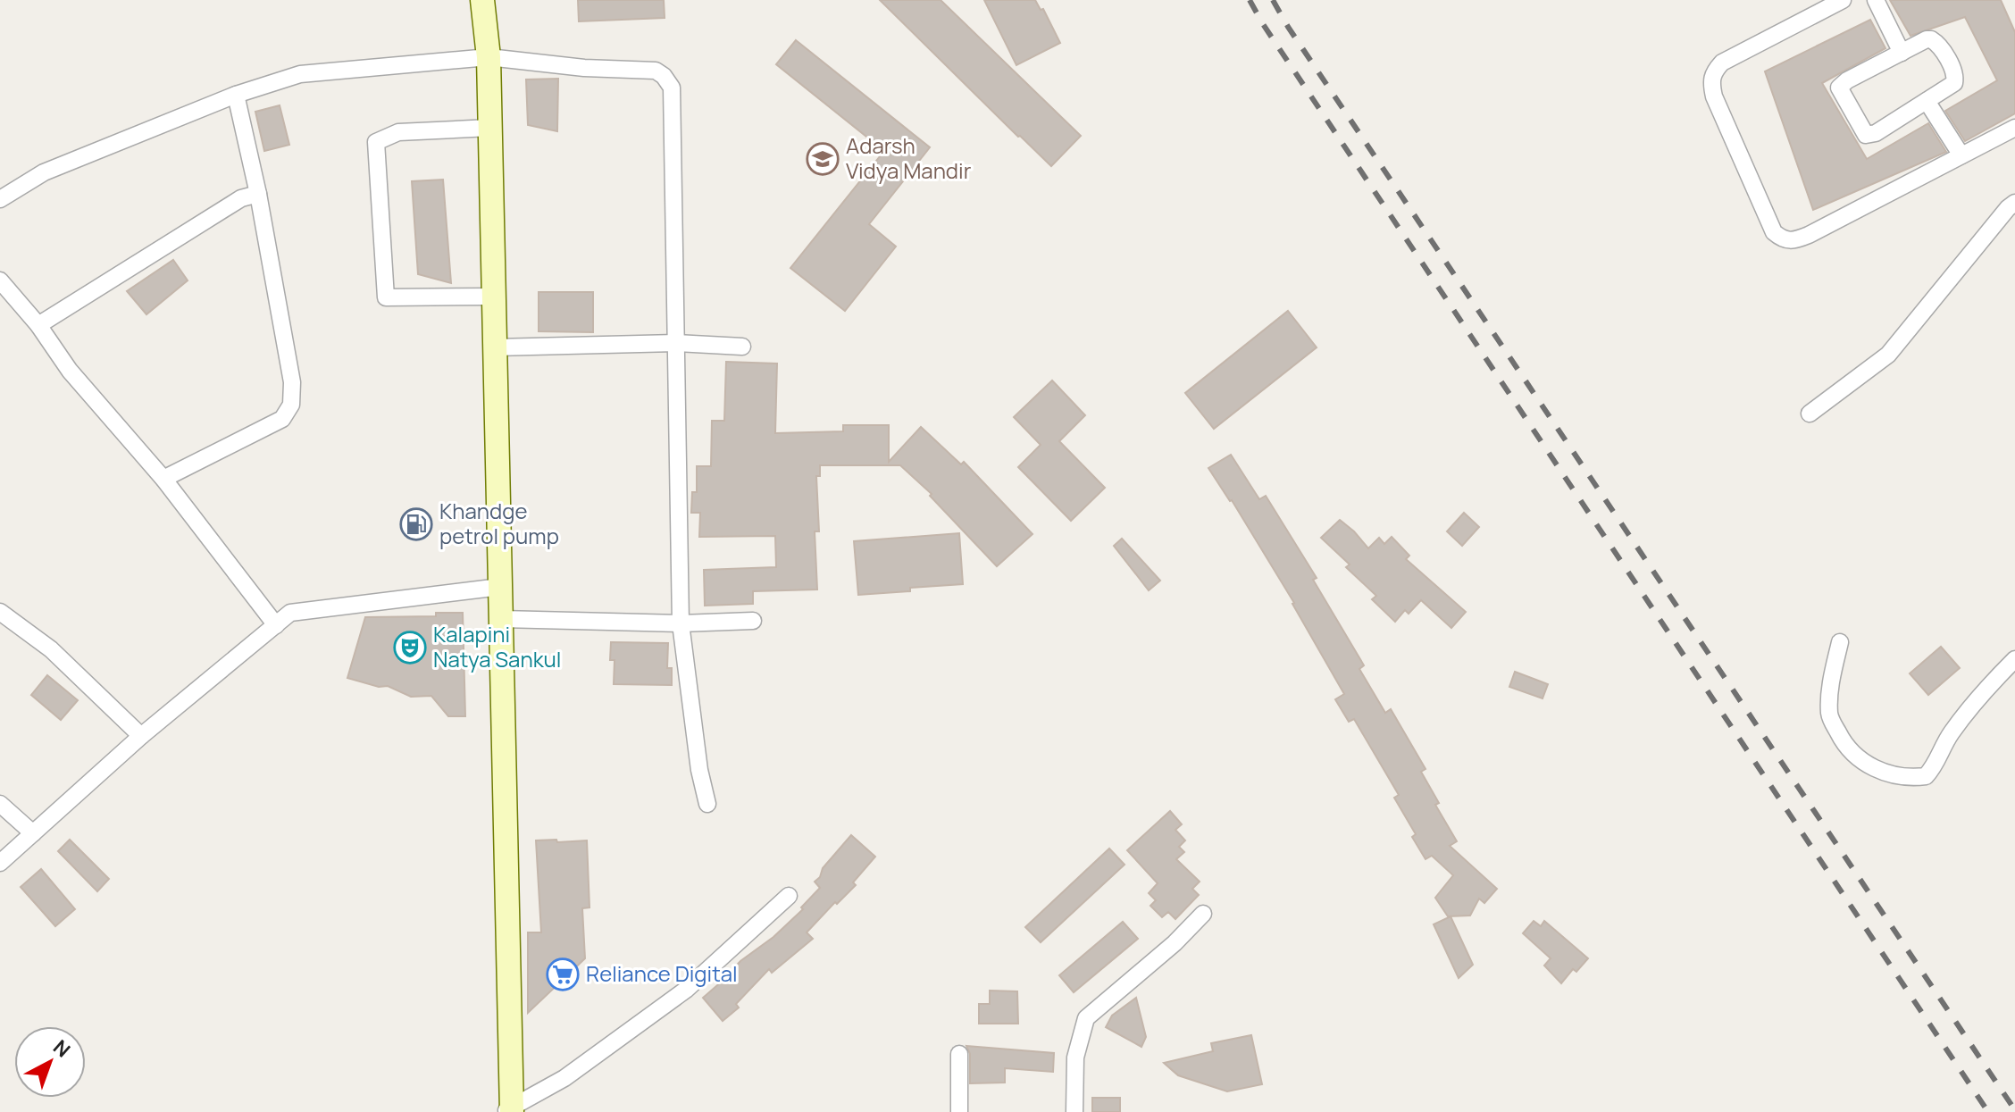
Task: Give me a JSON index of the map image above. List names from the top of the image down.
{
  "places": {
    "school or university": ["Adarsh Vidya Mandir"],
    "fuel station": ["Khandge petrol pump"],
    "theatre": ["Kalapini Natya Sankul"],
    "supermarket": ["Reliance Digital"]
  },
  "north": "top right"
}
